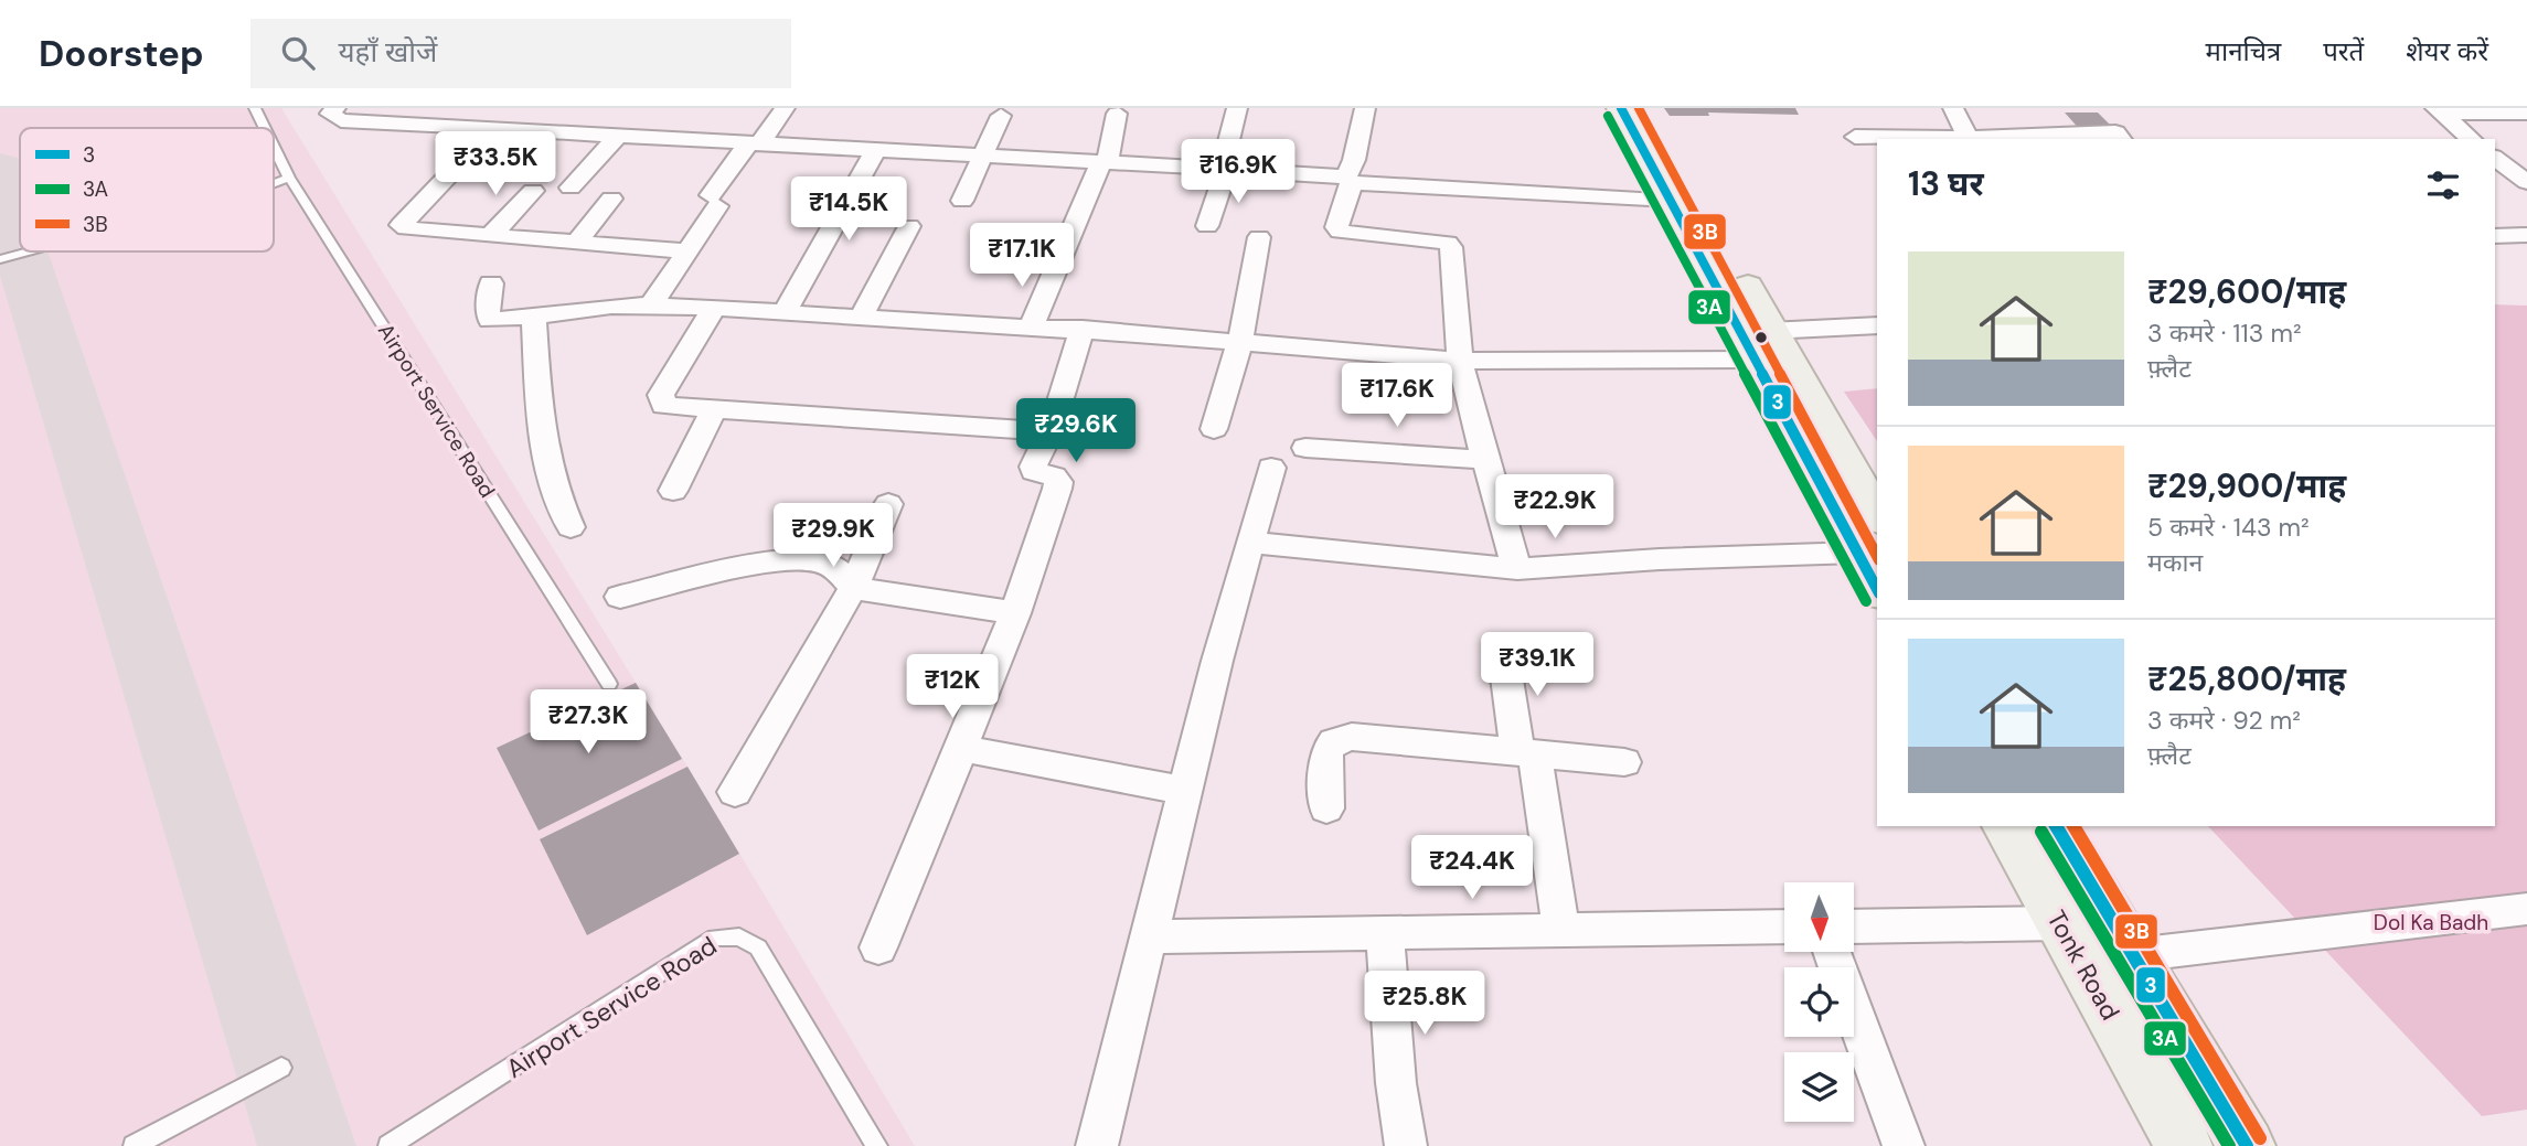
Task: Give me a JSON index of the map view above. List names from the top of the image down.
{
  "streets": {
    "main road": ["Tonk Road"],
    "lane": ["Airport Service Road"]
  },
  "parks": ["Dol Ka Badh"],
  "lines": ["transit line 3", "transit line 3B", "transit line 3A"],
  "legend": ["3", "3A", "3B"],
  "north": "bottom",
  "page": {
    "header": "Doorstep",
    "search": "यहाँ खोजें",
    "nav": ["मानचित्र", "परतें", "शेयर करें"],
    "price": [
      "₹33.5K",
      "₹16.9K",
      "₹14.5K",
      "₹17.1K",
      "₹17.6K",
      "₹29.6K",
      "₹22.9K",
      "₹29.9K",
      "₹39.1K",
      "₹12K",
      "₹27.3K",
      "₹24.4K",
      "₹25.8K"
    ],
    "heading": "13 घर",
    "list": [
      {
        "name": "₹29,600/माह",
        "note": "3 कमरे · 113 m² · फ़्लैट"
      },
      {
        "name": "₹29,900/माह",
        "note": "5 कमरे · 143 m² · मकान"
      },
      {
        "name": "₹25,800/माह",
        "note": "3 कमरे · 92 m² · फ़्लैट"
      }
    ]
  }
}
